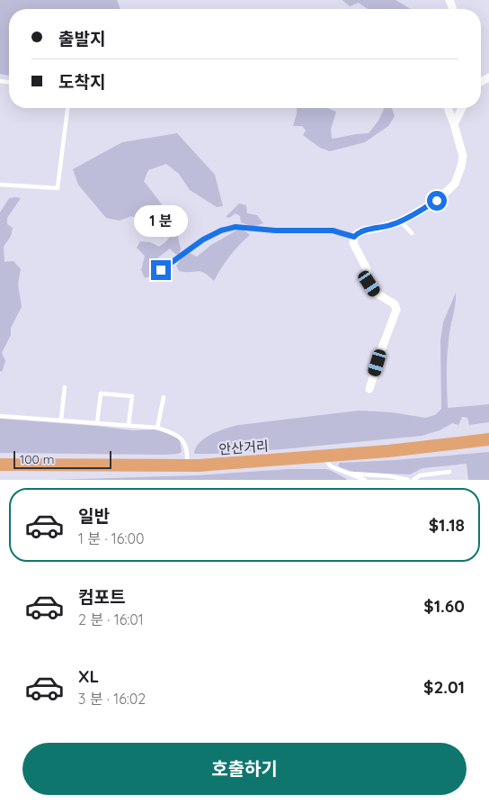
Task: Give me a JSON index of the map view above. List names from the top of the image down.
{
  "streets": {
    "main road": ["안산거리"]
  },
  "scale_bar": "100 m",
  "page": {
    "banner": ["출발지", "도착지"],
    "bubble": "1 분",
    "scale": "100 m",
    "list": [
      {
        "name": "일반",
        "note": "1 분 · 16:00",
        "value": "$1.18"
      },
      {
        "name": "컴포트",
        "note": "2 분 · 16:01",
        "value": "$1.60"
      },
      {
        "name": "XL",
        "note": "3 분 · 16:02",
        "value": "$2.01"
      }
    ],
    "buttons": "호출하기"
  }
}
